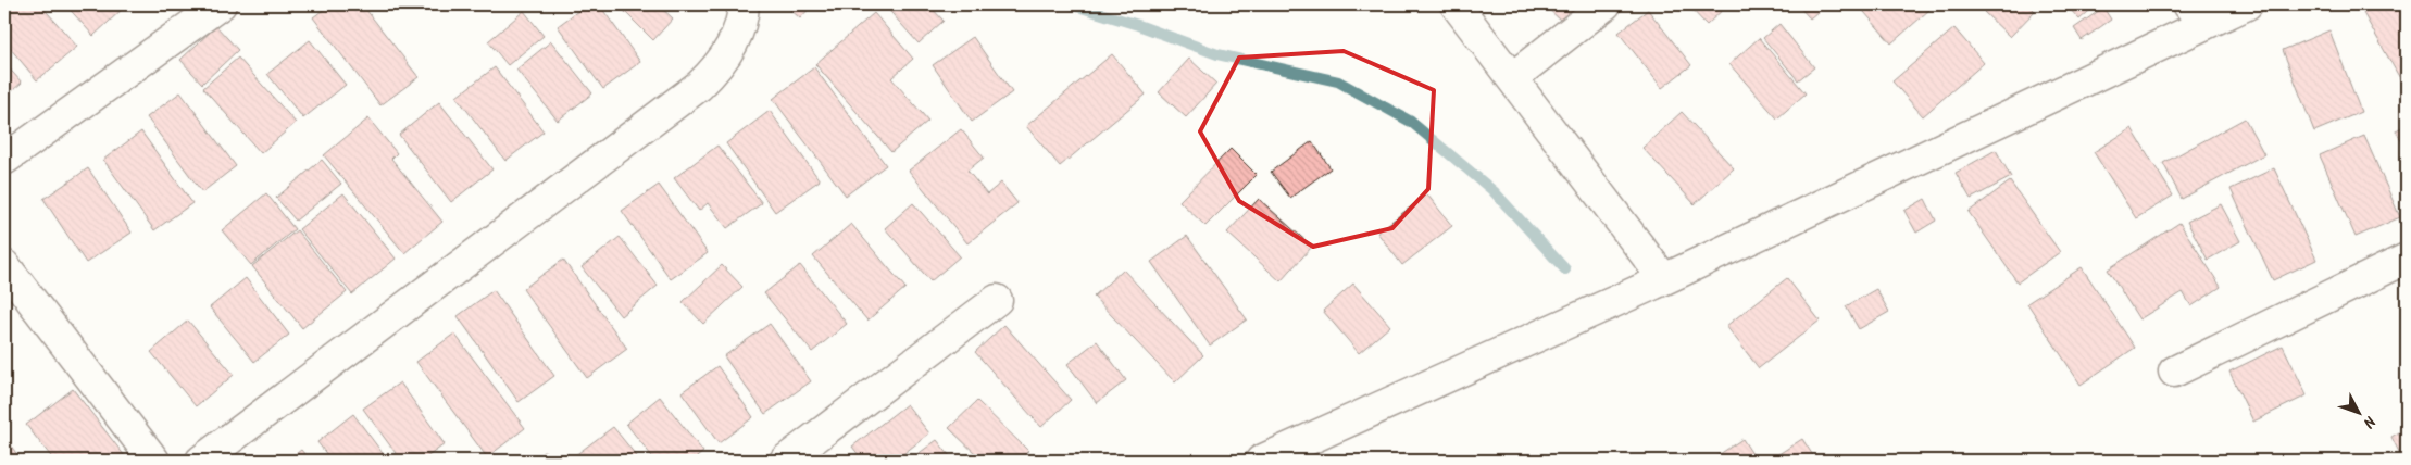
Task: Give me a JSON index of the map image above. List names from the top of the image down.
{
  "north": "bottom right"
}
